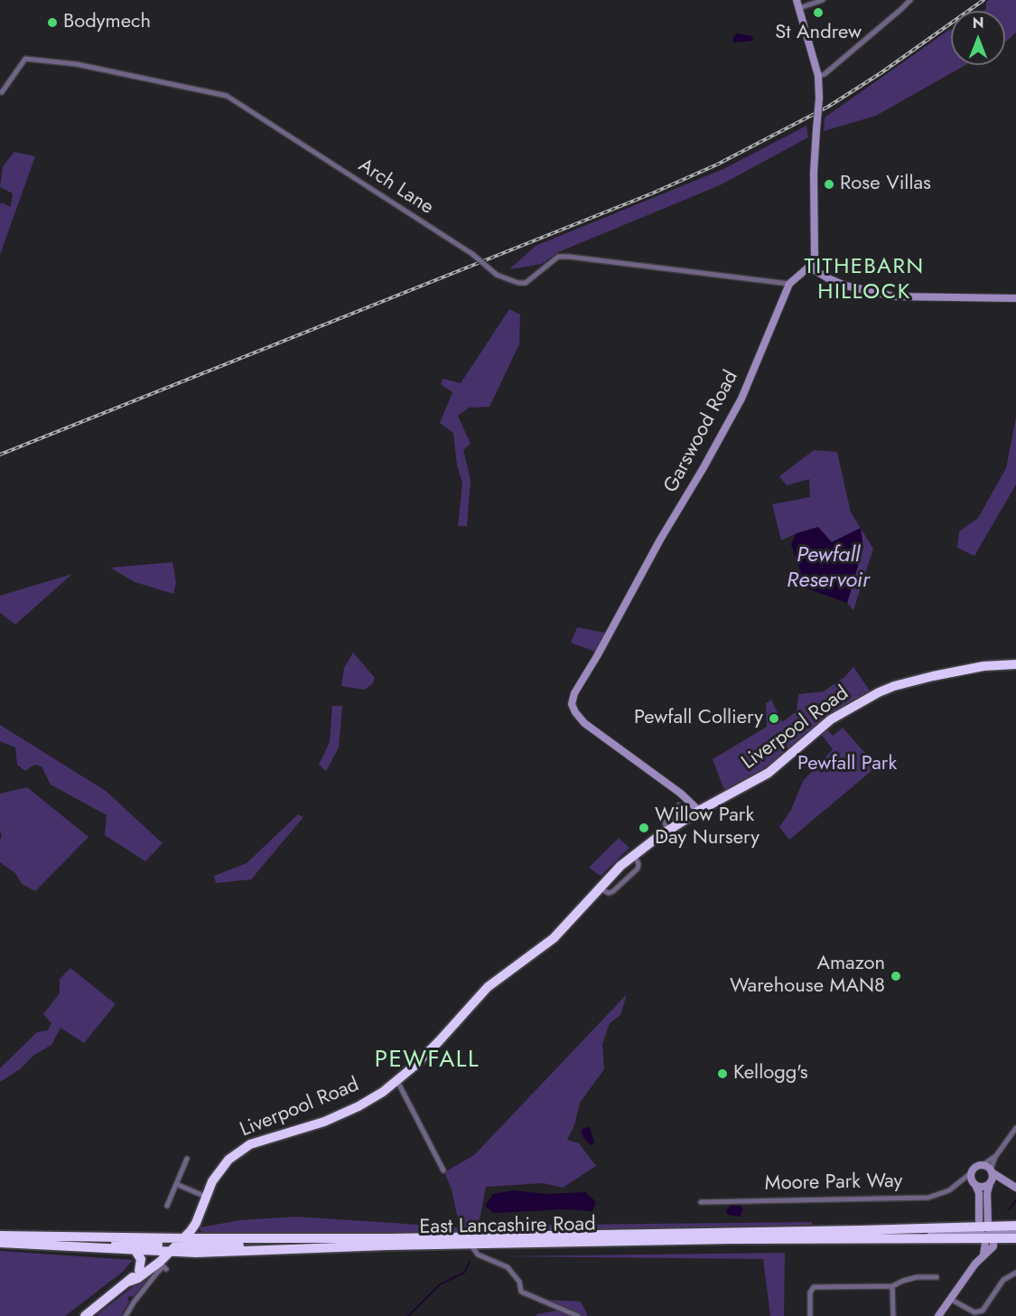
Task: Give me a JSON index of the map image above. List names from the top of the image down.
{
  "streets": {
    "highway": ["Liverpool Road", "East Lancashire Road"],
    "street": ["Arch Lane", "Garswood Road", "Moore Park Way"]
  },
  "crossings": [
    ["Arch Lane", "Garswood Road"],
    ["Garswood Road", "Liverpool Road"],
    ["Liverpool Road", "East Lancashire Road"]
  ],
  "districts": ["TITHEBARN HILLOCK", "PEWFALL"],
  "water": ["Pewfall Reservoir"],
  "parks": ["Pewfall Park"],
  "places": [
    "St Andrew",
    "Bodymech",
    "Rose Villas",
    "Pewfall Colliery",
    "Willow Park Day Nursery",
    "Amazon Warehouse MAN8",
    "Kellogg's"
  ],
  "north": "top"
}
